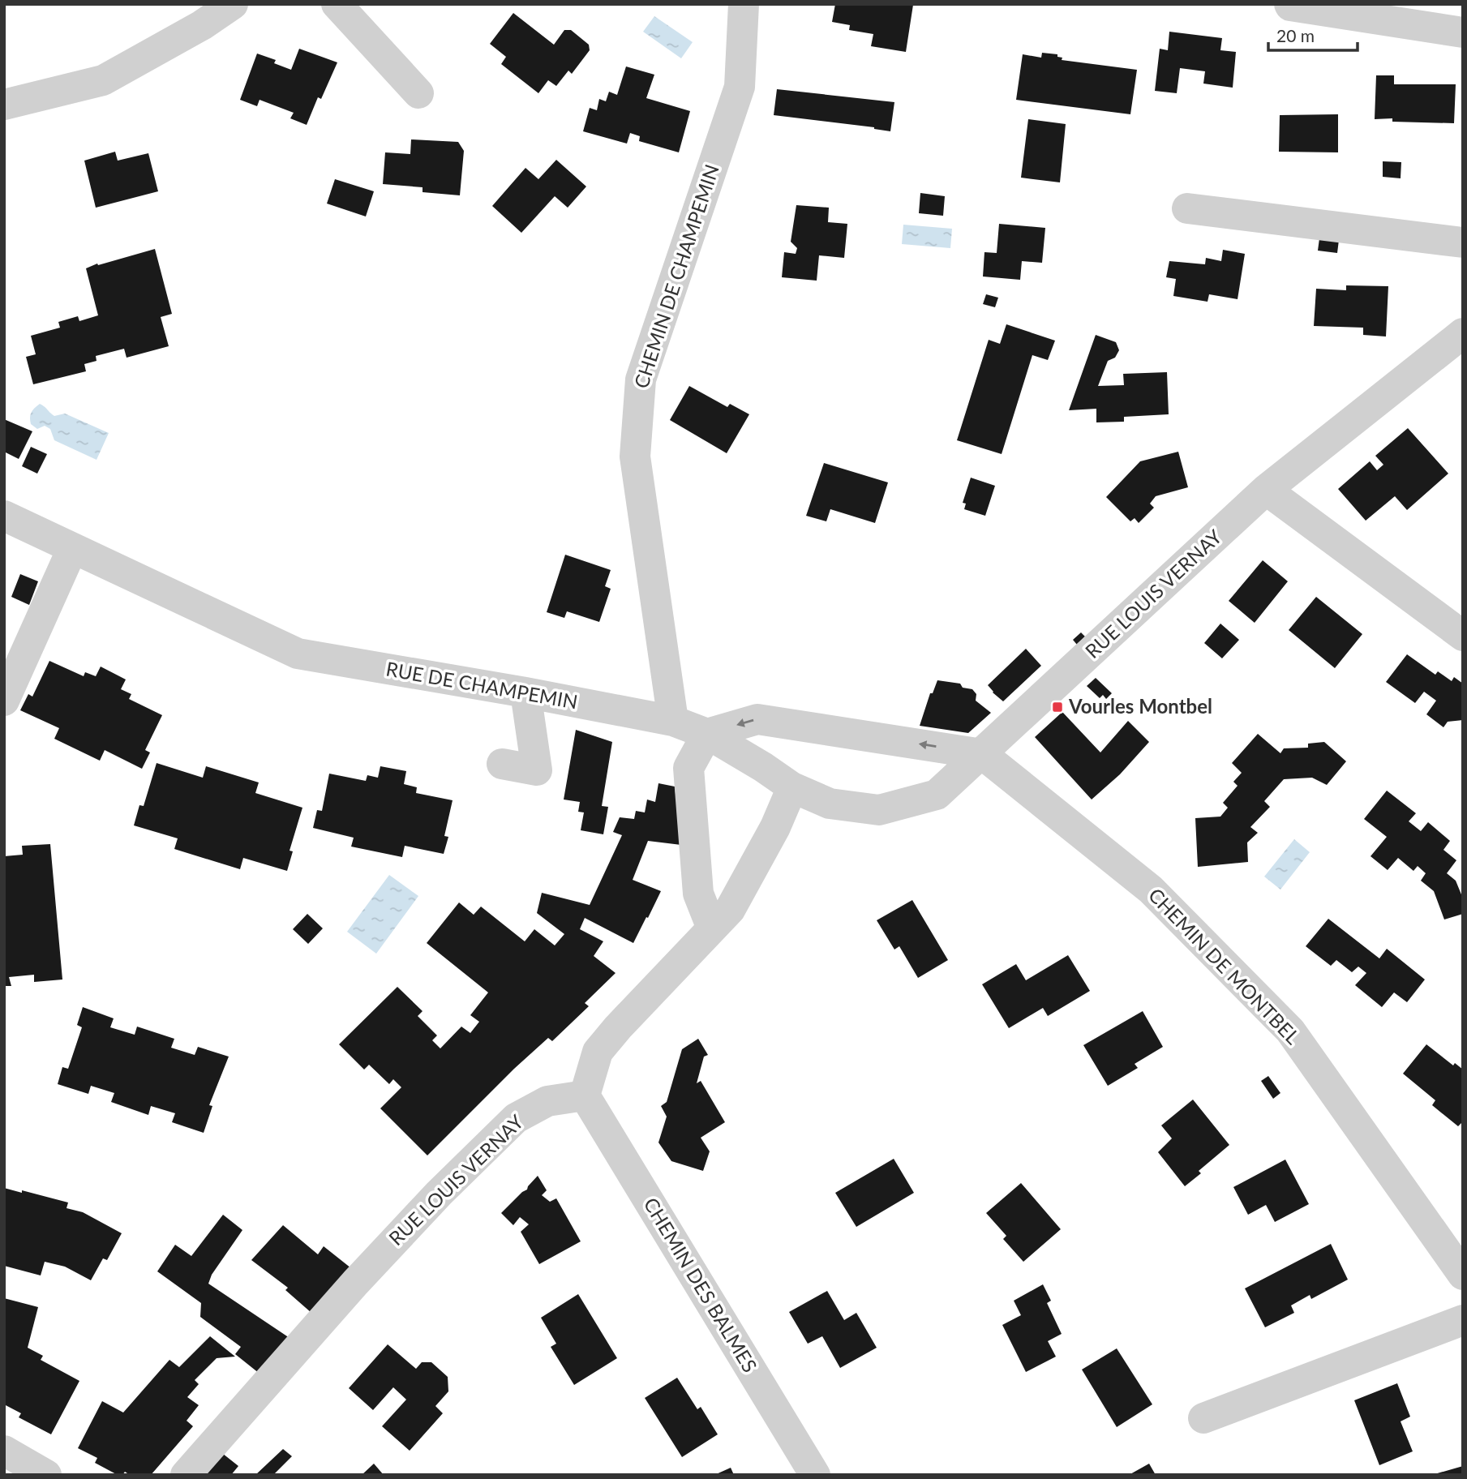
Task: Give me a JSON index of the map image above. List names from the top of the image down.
{
  "streets": {
    "street": [
      "CHEMIN DE CHAMPEMIN",
      "RUE LOUIS VERNAY",
      "RUE DE CHAMPEMIN",
      "CHEMIN DE MONTBEL",
      "CHEMIN DES BALMES"
    ]
  },
  "crossings": [
    ["CHEMIN DE CHAMPEMIN", "RUE DE CHAMPEMIN"],
    ["RUE LOUIS VERNAY", "RUE DE CHAMPEMIN"],
    ["RUE LOUIS VERNAY", "CHEMIN DE MONTBEL"],
    ["RUE LOUIS VERNAY", "CHEMIN DES BALMES"]
  ],
  "places": {
    "transit": ["Vourles Montbel"]
  },
  "scale_bar": "20 m"
}
